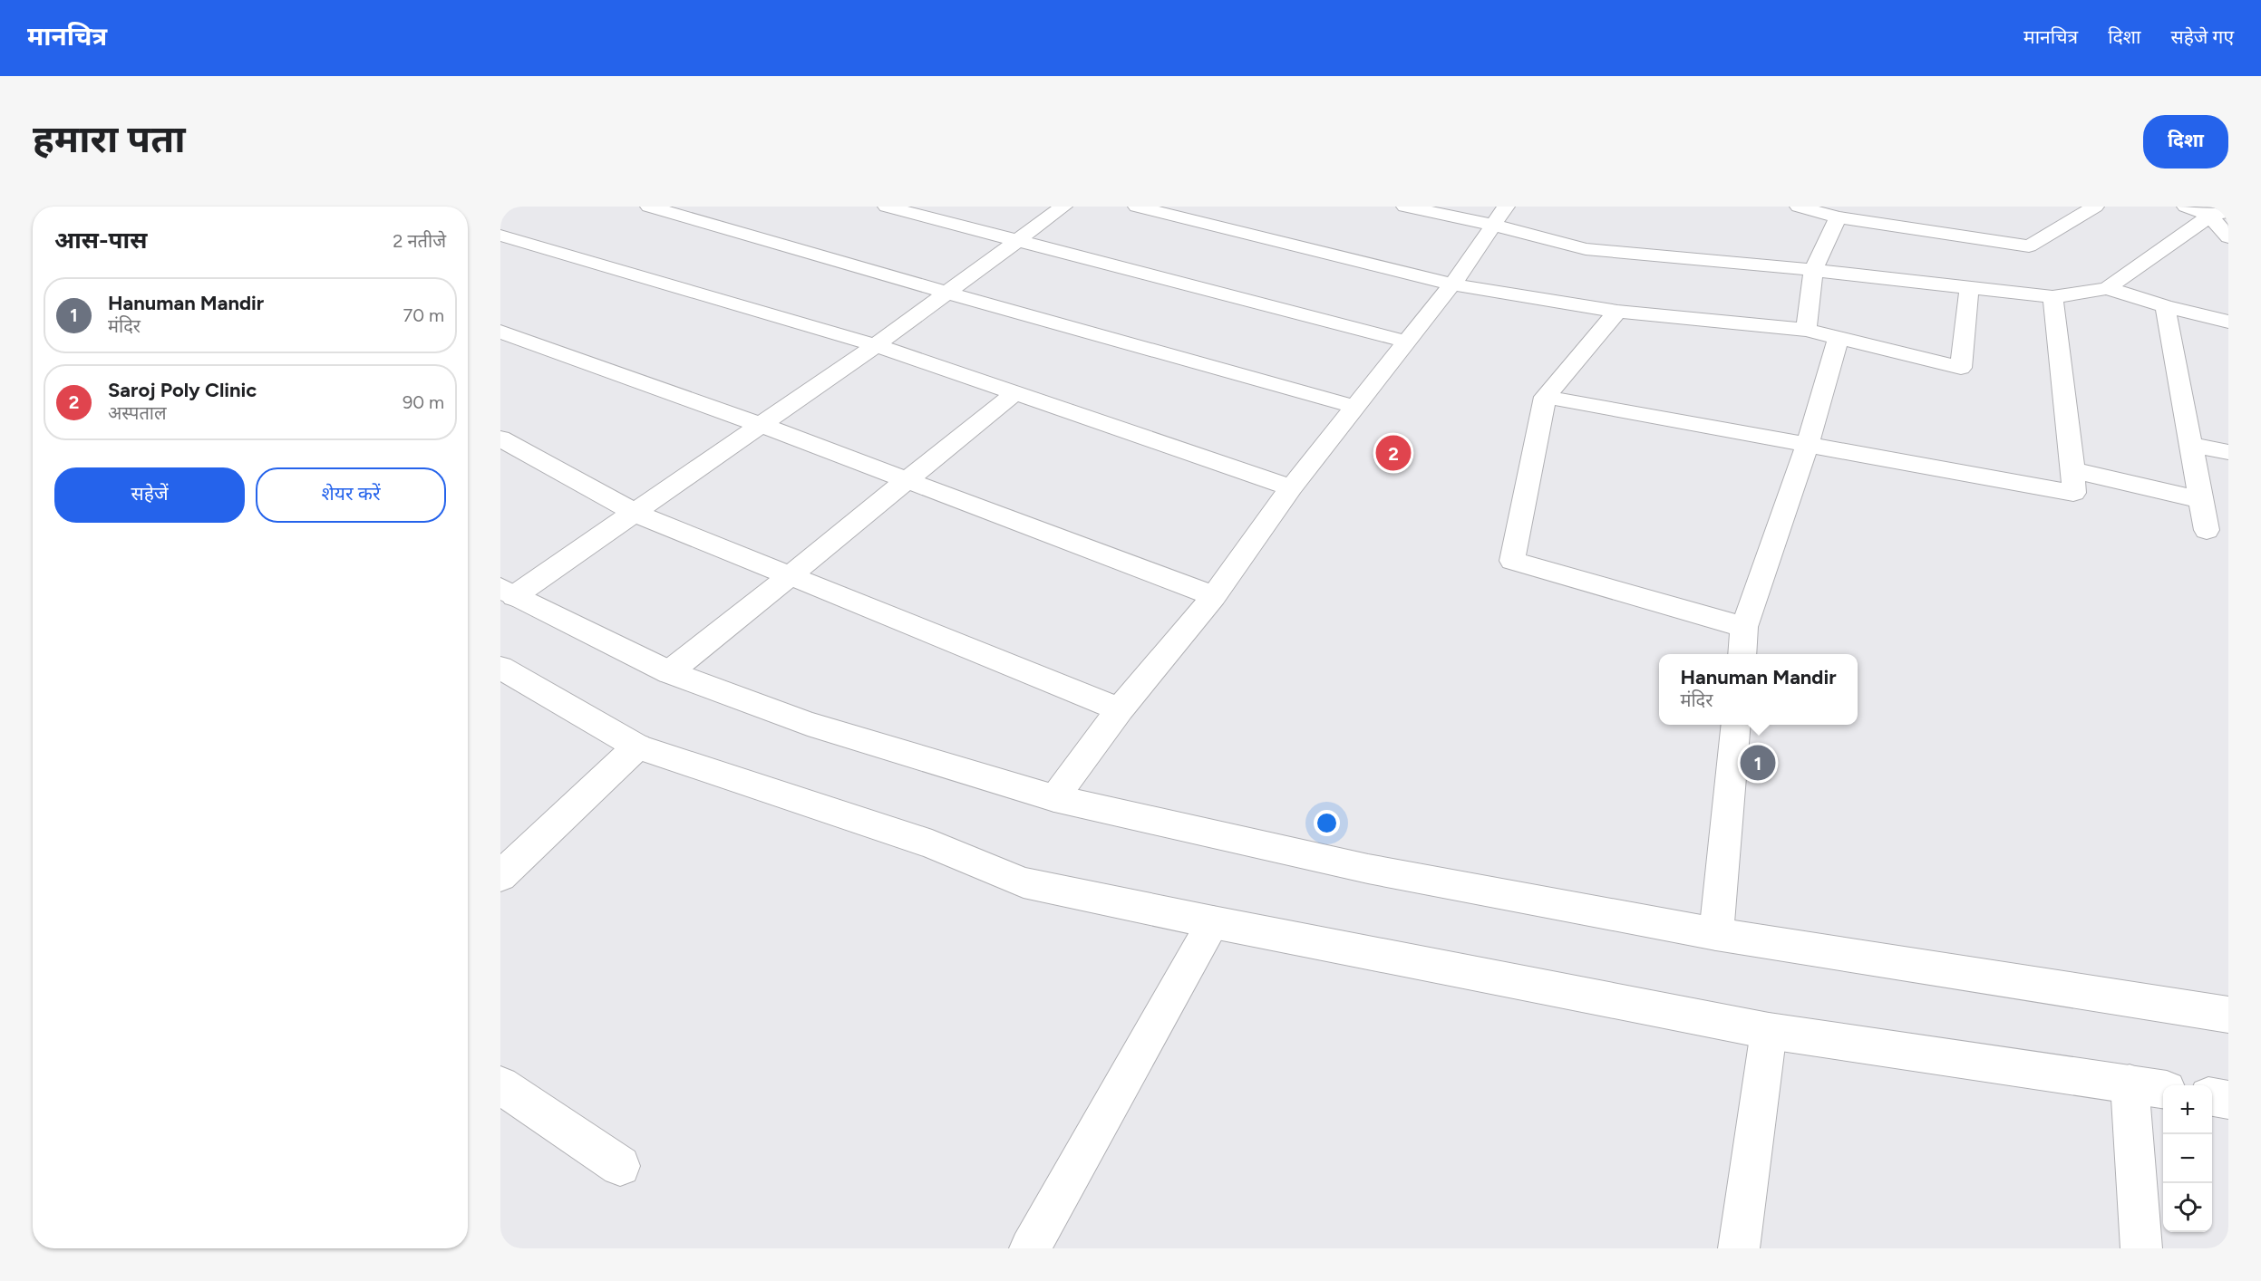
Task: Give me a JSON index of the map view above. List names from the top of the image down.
{
  "page": {
    "header": "मानचित्र",
    "nav": ["मानचित्र", "दिशा", "सहेजे गए"],
    "buttons": [
      "दिशा",
      ["सहेजें", "शेयर करें"]
    ],
    "title": "हमारा पता",
    "heading": ["आस-पास", "2 नतीजे"],
    "list": [
      {
        "mark": "1",
        "name": "Hanuman Mandir",
        "note": "मंदिर",
        "value": "70 m"
      },
      {
        "mark": "2",
        "name": "Saroj Poly Clinic",
        "note": "अस्पताल",
        "value": "90 m"
      }
    ],
    "pins": ["2", "1"],
    "popup": ["Hanuman Mandir", "मंदिर"],
    "map_buttons": ["+", "−"]
  }
}
